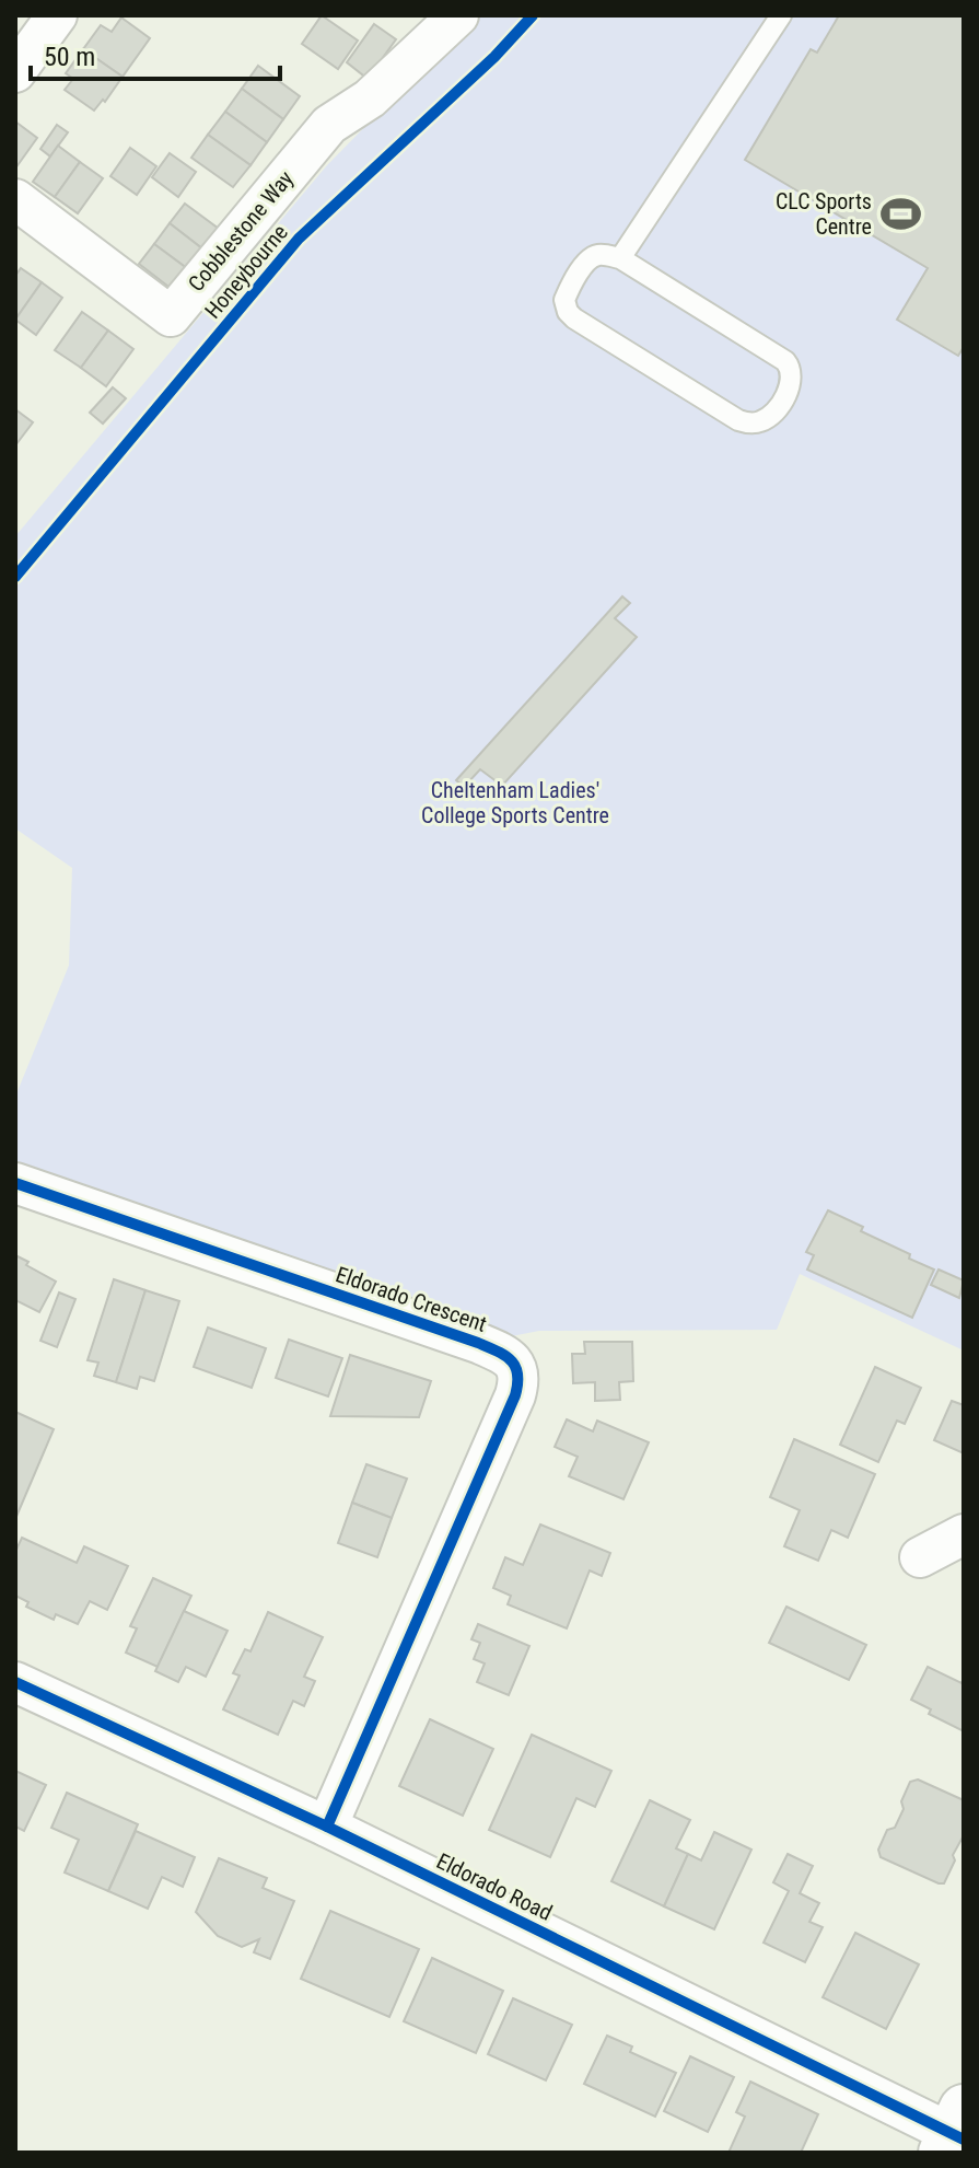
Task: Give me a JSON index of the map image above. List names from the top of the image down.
{
  "streets": {
    "street": ["Cobblestone Way", "Eldorado Crescent", "Eldorado Road"],
    "cycle path": ["Honeybourne"]
  },
  "crossings": [
    ["Eldorado Crescent", "Eldorado Road"]
  ],
  "parks": ["Cheltenham Ladies' College Sports Centre"],
  "places": {
    "sports": ["CLC Sports Centre"]
  },
  "scale_bar": "50 m"
}
